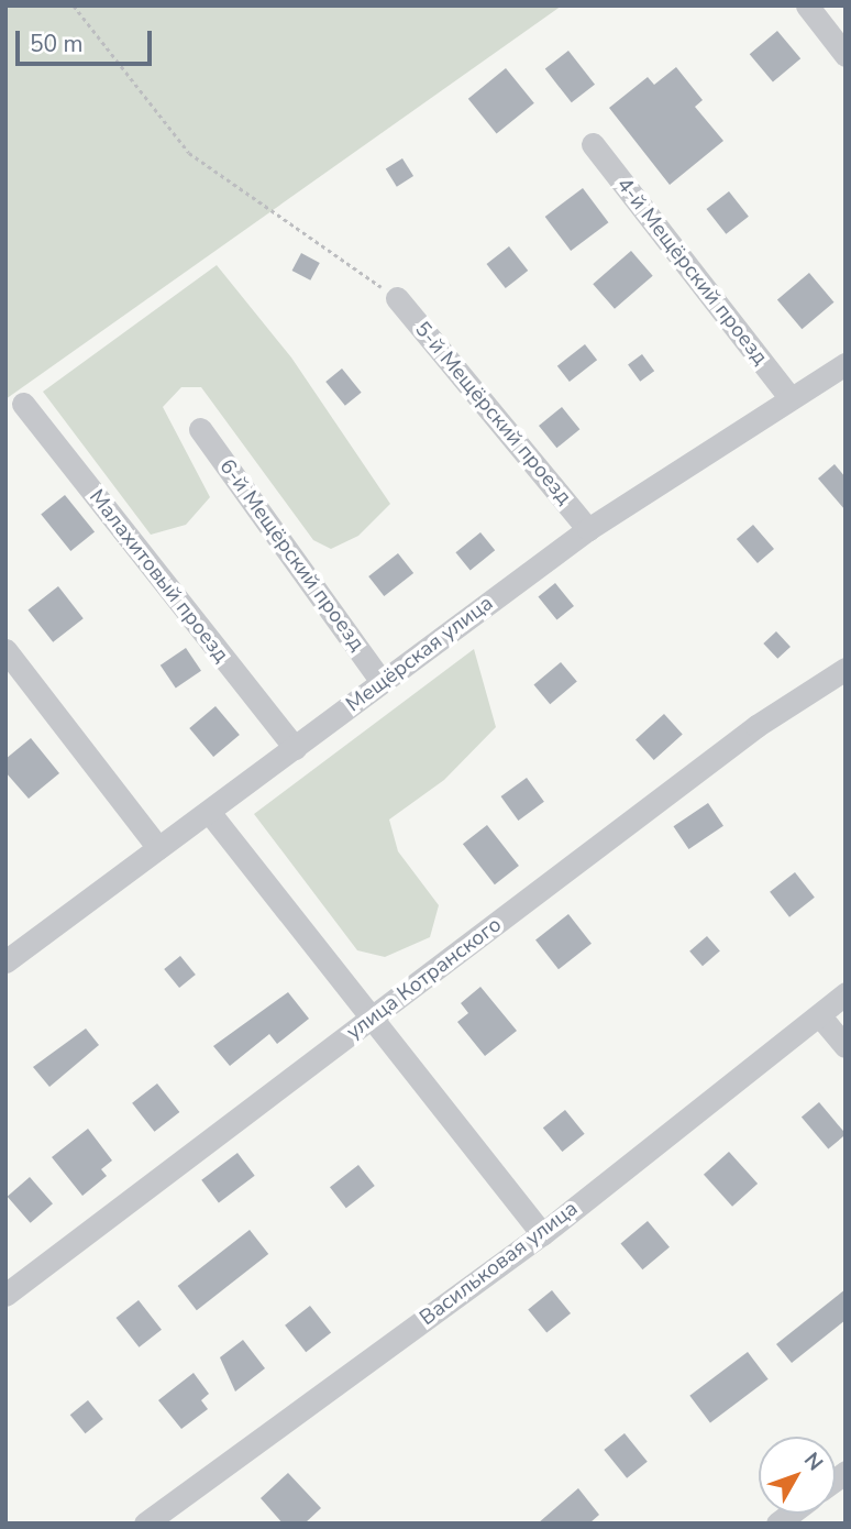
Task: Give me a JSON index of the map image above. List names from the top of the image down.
{
  "streets": {
    "street": [
      "4-й Мещёрский проезд",
      "5-й Мещёрский проезд",
      "6-й Мещёрский проезд",
      "Малахитовый проезд",
      "Мещёрская улица",
      "улица Котранского",
      "Васильковая улица"
    ]
  },
  "crossings": [
    ["4-й Мещёрский проезд", "Мещёрская улица"],
    ["5-й Мещёрский проезд", "Мещёрская улица"],
    ["6-й Мещёрский проезд", "Мещёрская улица"],
    ["Малахитовый проезд", "Мещёрская улица"]
  ],
  "scale_bar": "50 m",
  "north": "top right"
}
